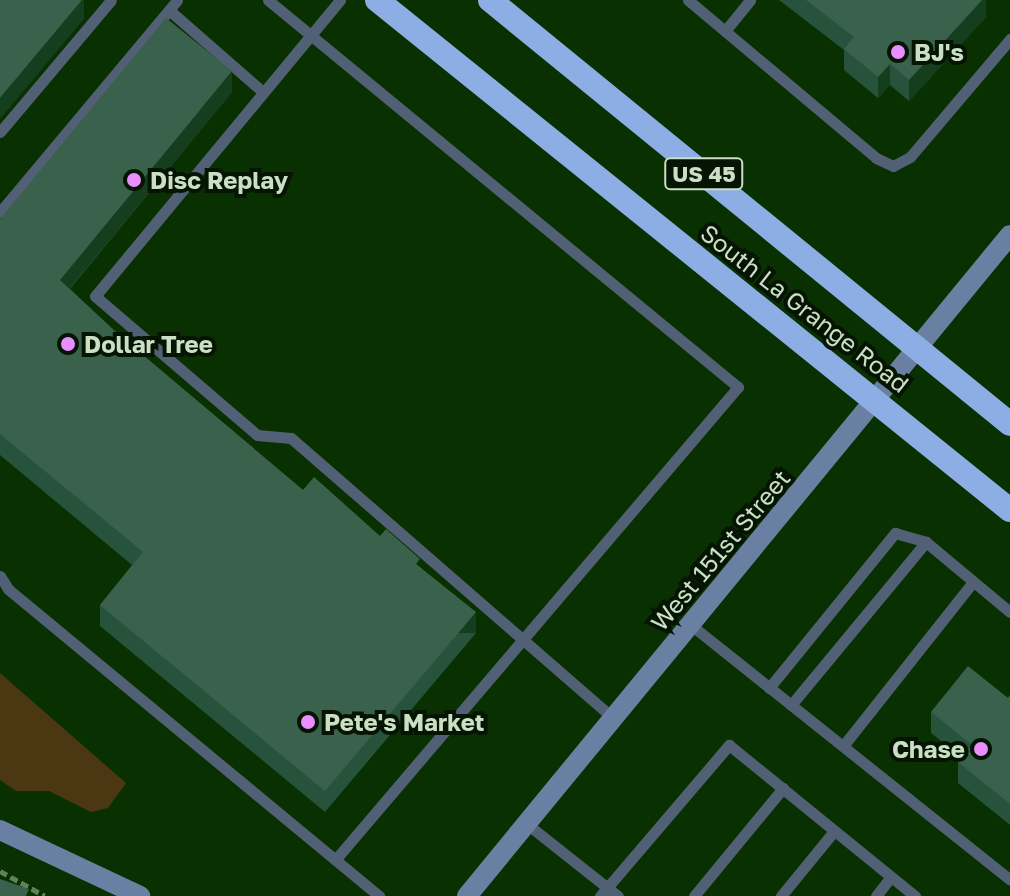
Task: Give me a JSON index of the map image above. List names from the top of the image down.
{
  "streets": {
    "highway": ["US 45", "South La Grange Road"],
    "street": ["West 151st Street"]
  },
  "crossings": [
    ["South La Grange Road", "West 151st Street"]
  ],
  "places": [
    "BJ's",
    "Disc Replay",
    "Dollar Tree",
    "Pete's Market",
    "Chase"
  ]
}
